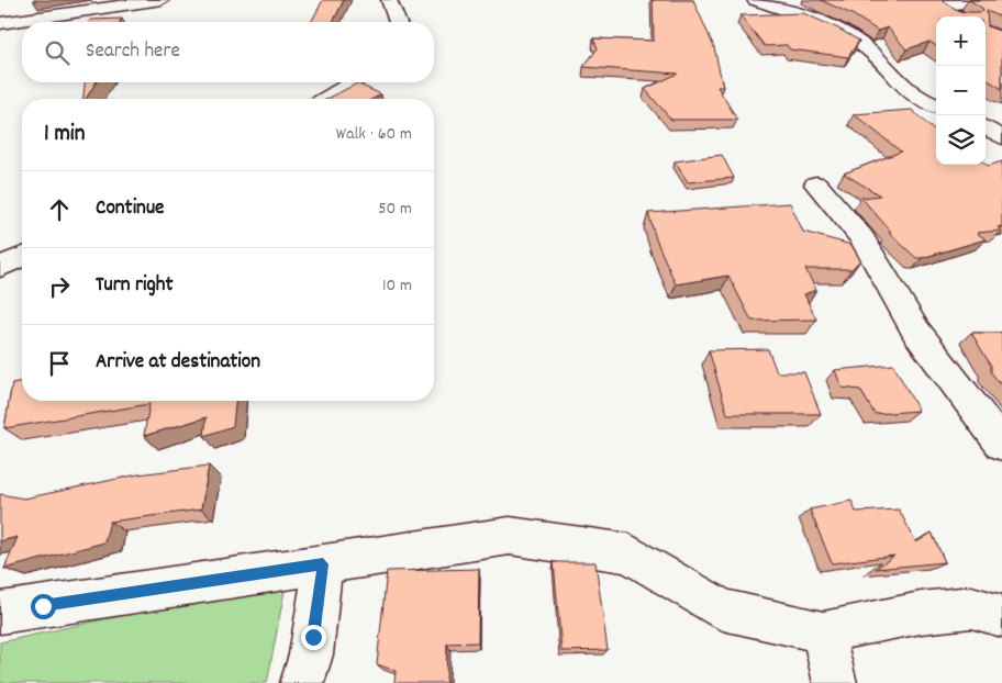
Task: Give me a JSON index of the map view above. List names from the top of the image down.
{
  "page": {
    "map_buttons": ["+", "−"],
    "search": "Search here",
    "heading": ["1 min", "Walk · 60 m"],
    "list": [
      ["Continue", "50 m"],
      ["Turn right", "10 m"],
      "Arrive at destination"
    ]
  }
}
